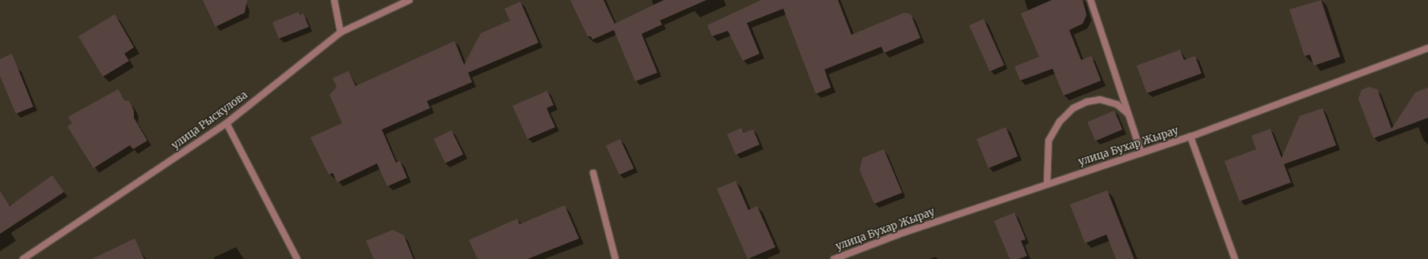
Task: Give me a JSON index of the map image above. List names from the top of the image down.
{
  "streets": {
    "street": ["улица Рыскулова", "улица Бухар Жырау"]
  }
}
